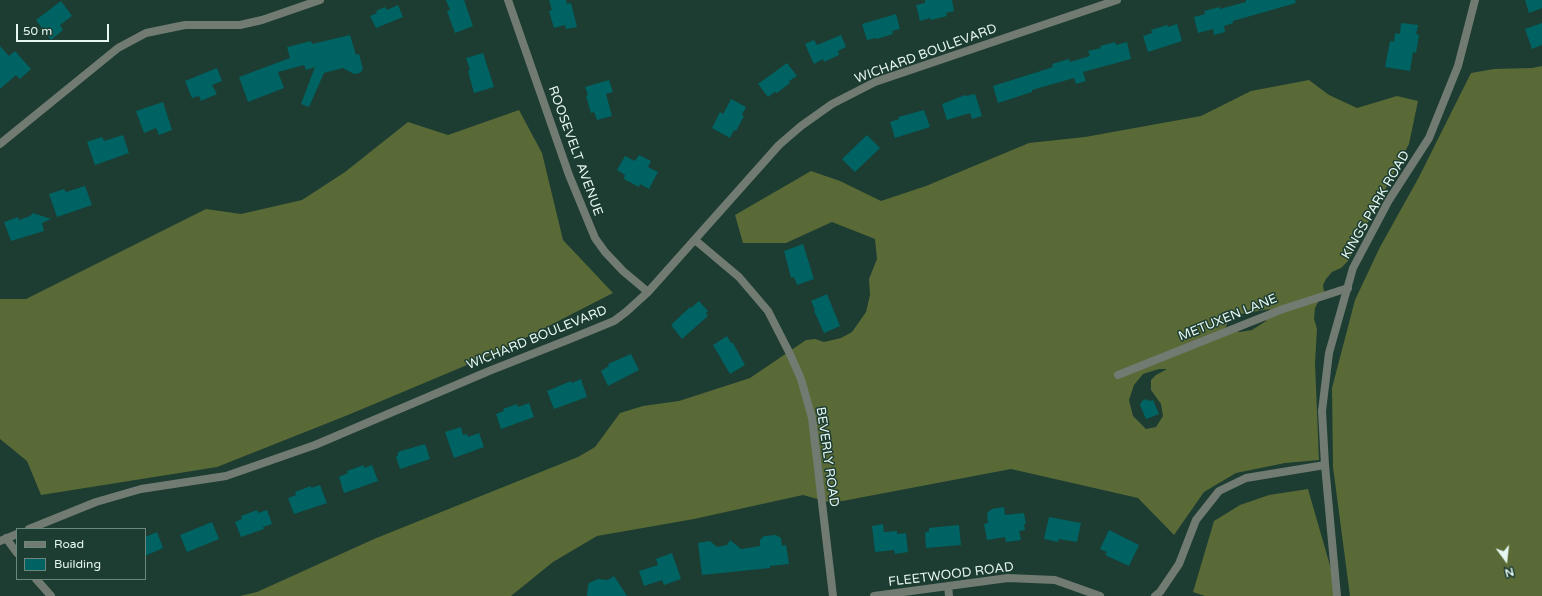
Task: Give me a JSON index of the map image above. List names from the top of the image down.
{
  "streets": {
    "street": [
      "WICHARD BOULEVARD",
      "ROOSEVELT AVENUE",
      "KINGS PARK ROAD",
      "METUXEN LANE",
      "BEVERLY ROAD",
      "FLEETWOOD ROAD"
    ]
  },
  "crossings": [
    ["WICHARD BOULEVARD", "ROOSEVELT AVENUE"],
    ["WICHARD BOULEVARD", "BEVERLY ROAD"],
    ["KINGS PARK ROAD", "METUXEN LANE"]
  ],
  "legend": ["Road", "Building"],
  "scale_bar": "50 m",
  "north": "bottom"
}
